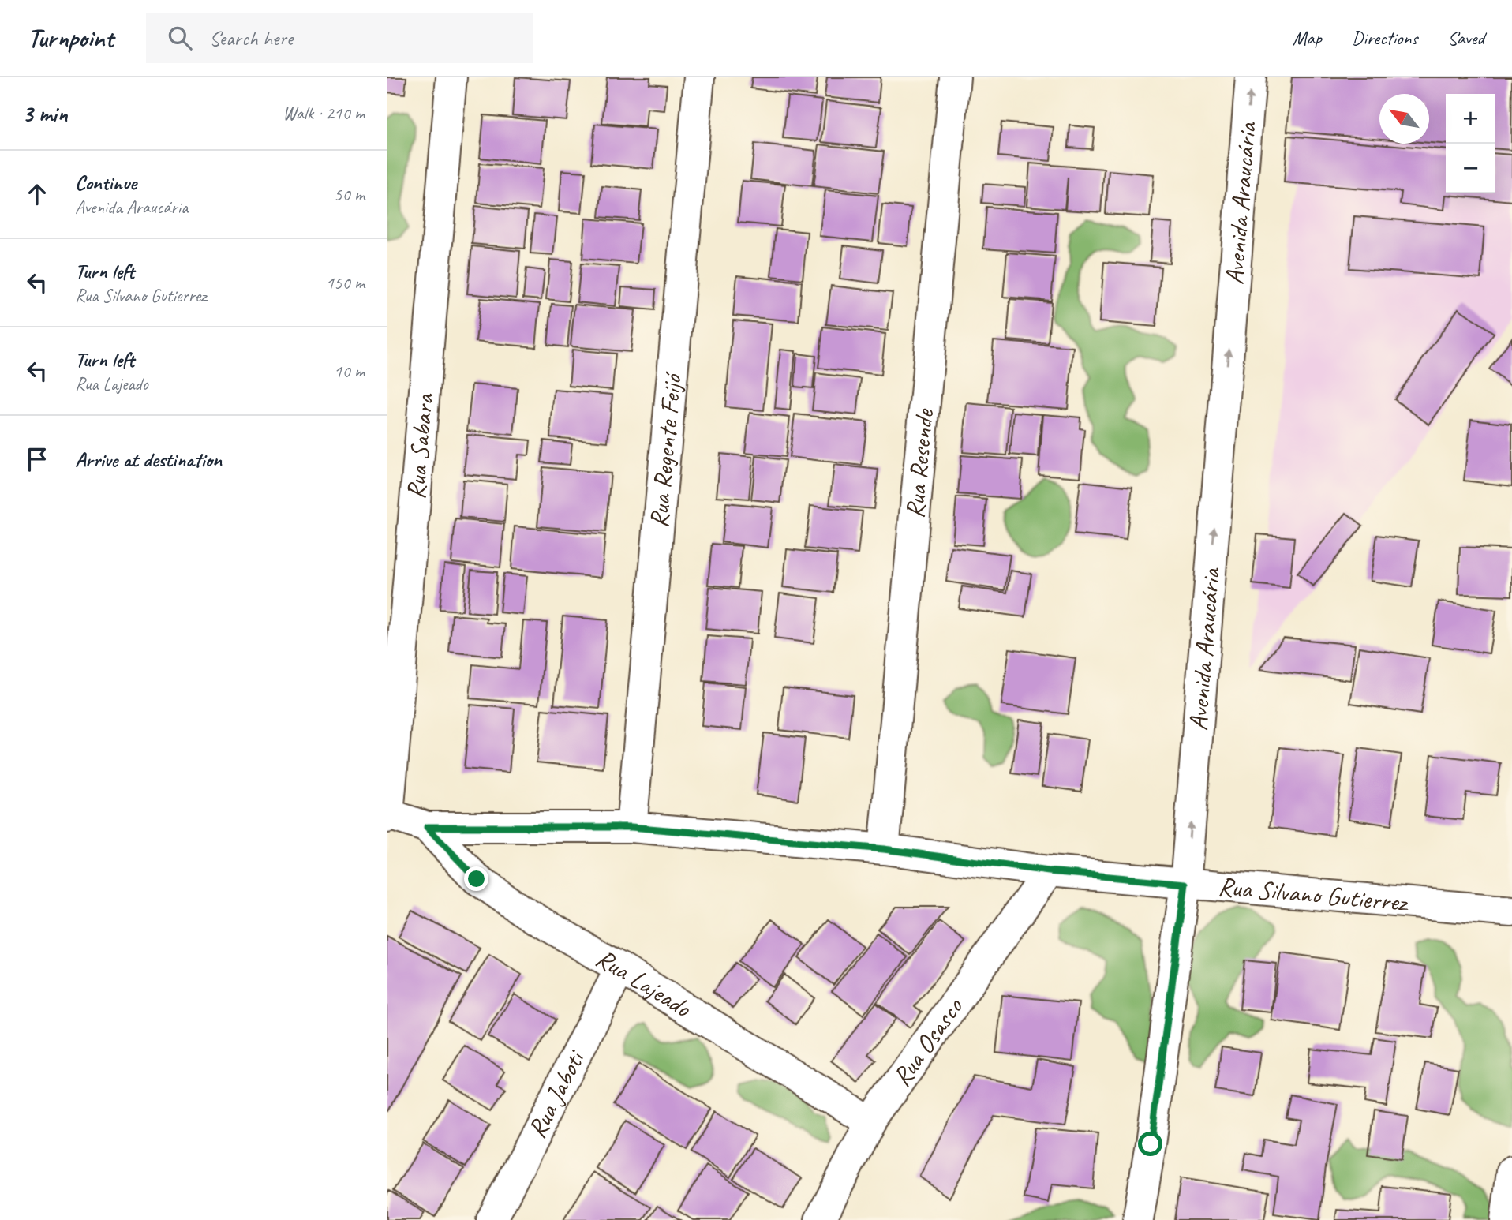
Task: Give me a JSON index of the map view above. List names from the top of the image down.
{
  "streets": {
    "street": [
      "Avenida Araucária",
      "Rua Sabara",
      "Rua Regente Feijó",
      "Rua Resende",
      "Rua Silvano Gutierrez",
      "Rua Lajeado",
      "Rua Osasco",
      "Rua Jaboti"
    ]
  },
  "crossings": [
    ["Avenida Araucária", "Rua Silvano Gutierrez"],
    ["Rua Sabara", "Rua Silvano Gutierrez"],
    ["Rua Regente Feijó", "Rua Silvano Gutierrez"],
    ["Rua Resende", "Rua Silvano Gutierrez"],
    ["Rua Silvano Gutierrez", "Rua Lajeado"],
    ["Rua Silvano Gutierrez", "Rua Osasco"],
    ["Rua Lajeado", "Rua Osasco"],
    ["Rua Lajeado", "Rua Jaboti"]
  ],
  "one_way": ["Avenida Araucária"],
  "north": "top left",
  "page": {
    "header": "Turnpoint",
    "search": "Search here",
    "nav": ["Map", "Directions", "Saved"],
    "heading": ["3 min", "Walk · 210 m"],
    "map_buttons": ["+", "−"],
    "list": [
      ["Continue", "Avenida Araucária", "50 m"],
      ["Turn left", "Rua Silvano Gutierrez", "150 m"],
      ["Turn left", "Rua Lajeado", "10 m"],
      "Arrive at destination"
    ]
  }
}
